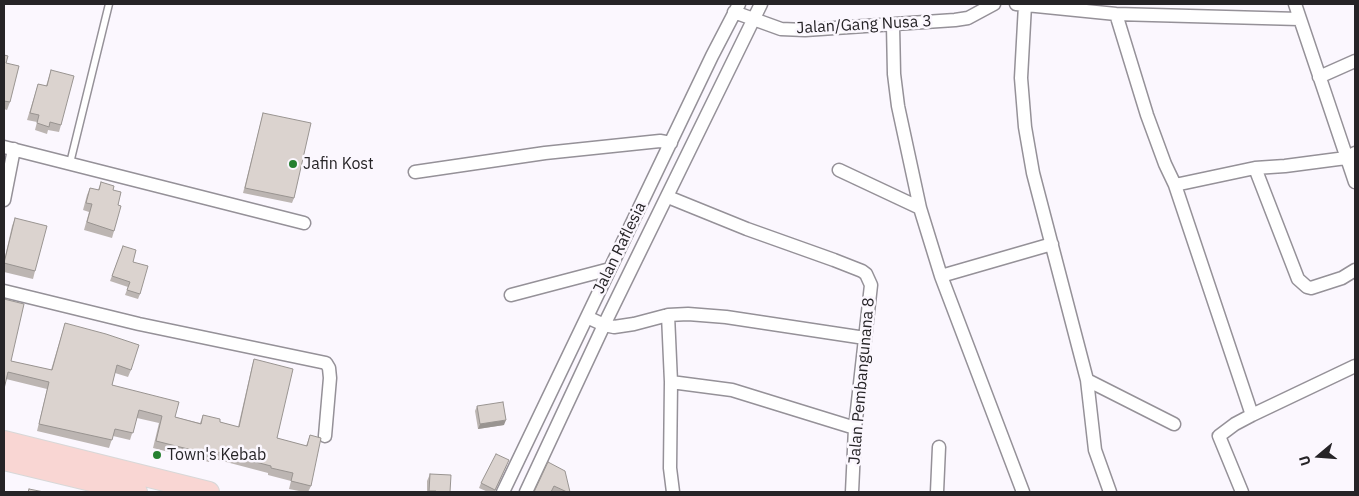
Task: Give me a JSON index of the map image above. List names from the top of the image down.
{
  "streets": {
    "street": ["Jalan/Gang Nusa 3", "Jalan Raflesia", "Jalan Pembangunana 8"]
  },
  "crossings": [
    ["Jalan/Gang Nusa 3", "Jalan Raflesia"],
    ["Jalan Raflesia", "Jalan Pembangunana 8"]
  ],
  "places": ["Jafin Kost", "Town's Kebab"],
  "north": "left"
}
